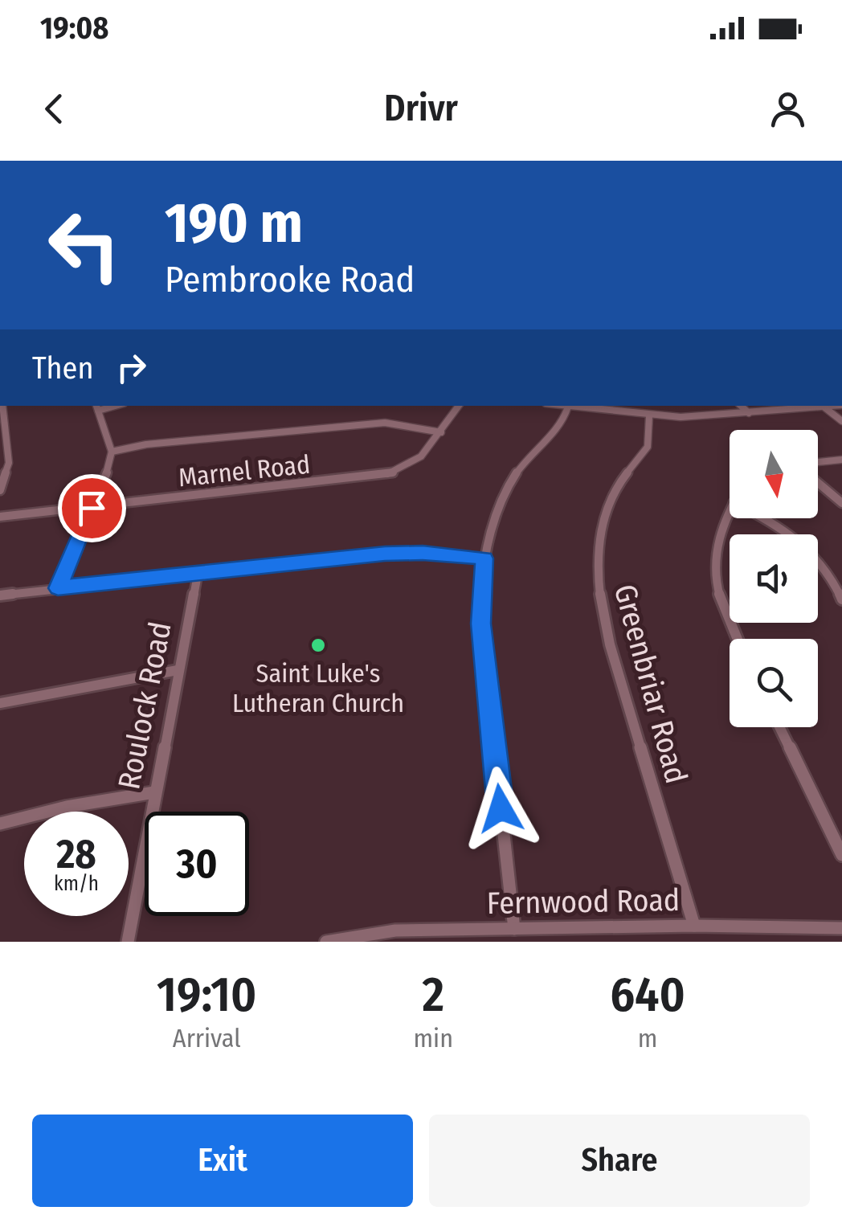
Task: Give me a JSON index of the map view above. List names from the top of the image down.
{
  "streets": {
    "street": [
      "Marnel Road",
      "Greenbriar Road",
      "Roulock Road",
      "Fernwood Road"
    ]
  },
  "crossings": [
    ["Greenbriar Road", "Fernwood Road"]
  ],
  "places": ["Saint Luke's Lutheran Church"],
  "north": "bottom",
  "page": {
    "status": "19:08",
    "header": "Drivr",
    "turn": ["190 m", "Pembrooke Road"],
    "then": "Then",
    "speed": "28 km/h",
    "limit": "30",
    "eta": [
      "19:10",
      "Arrival",
      "2",
      "min",
      "640",
      "m"
    ],
    "buttons": ["Exit", "Share"]
  }
}
